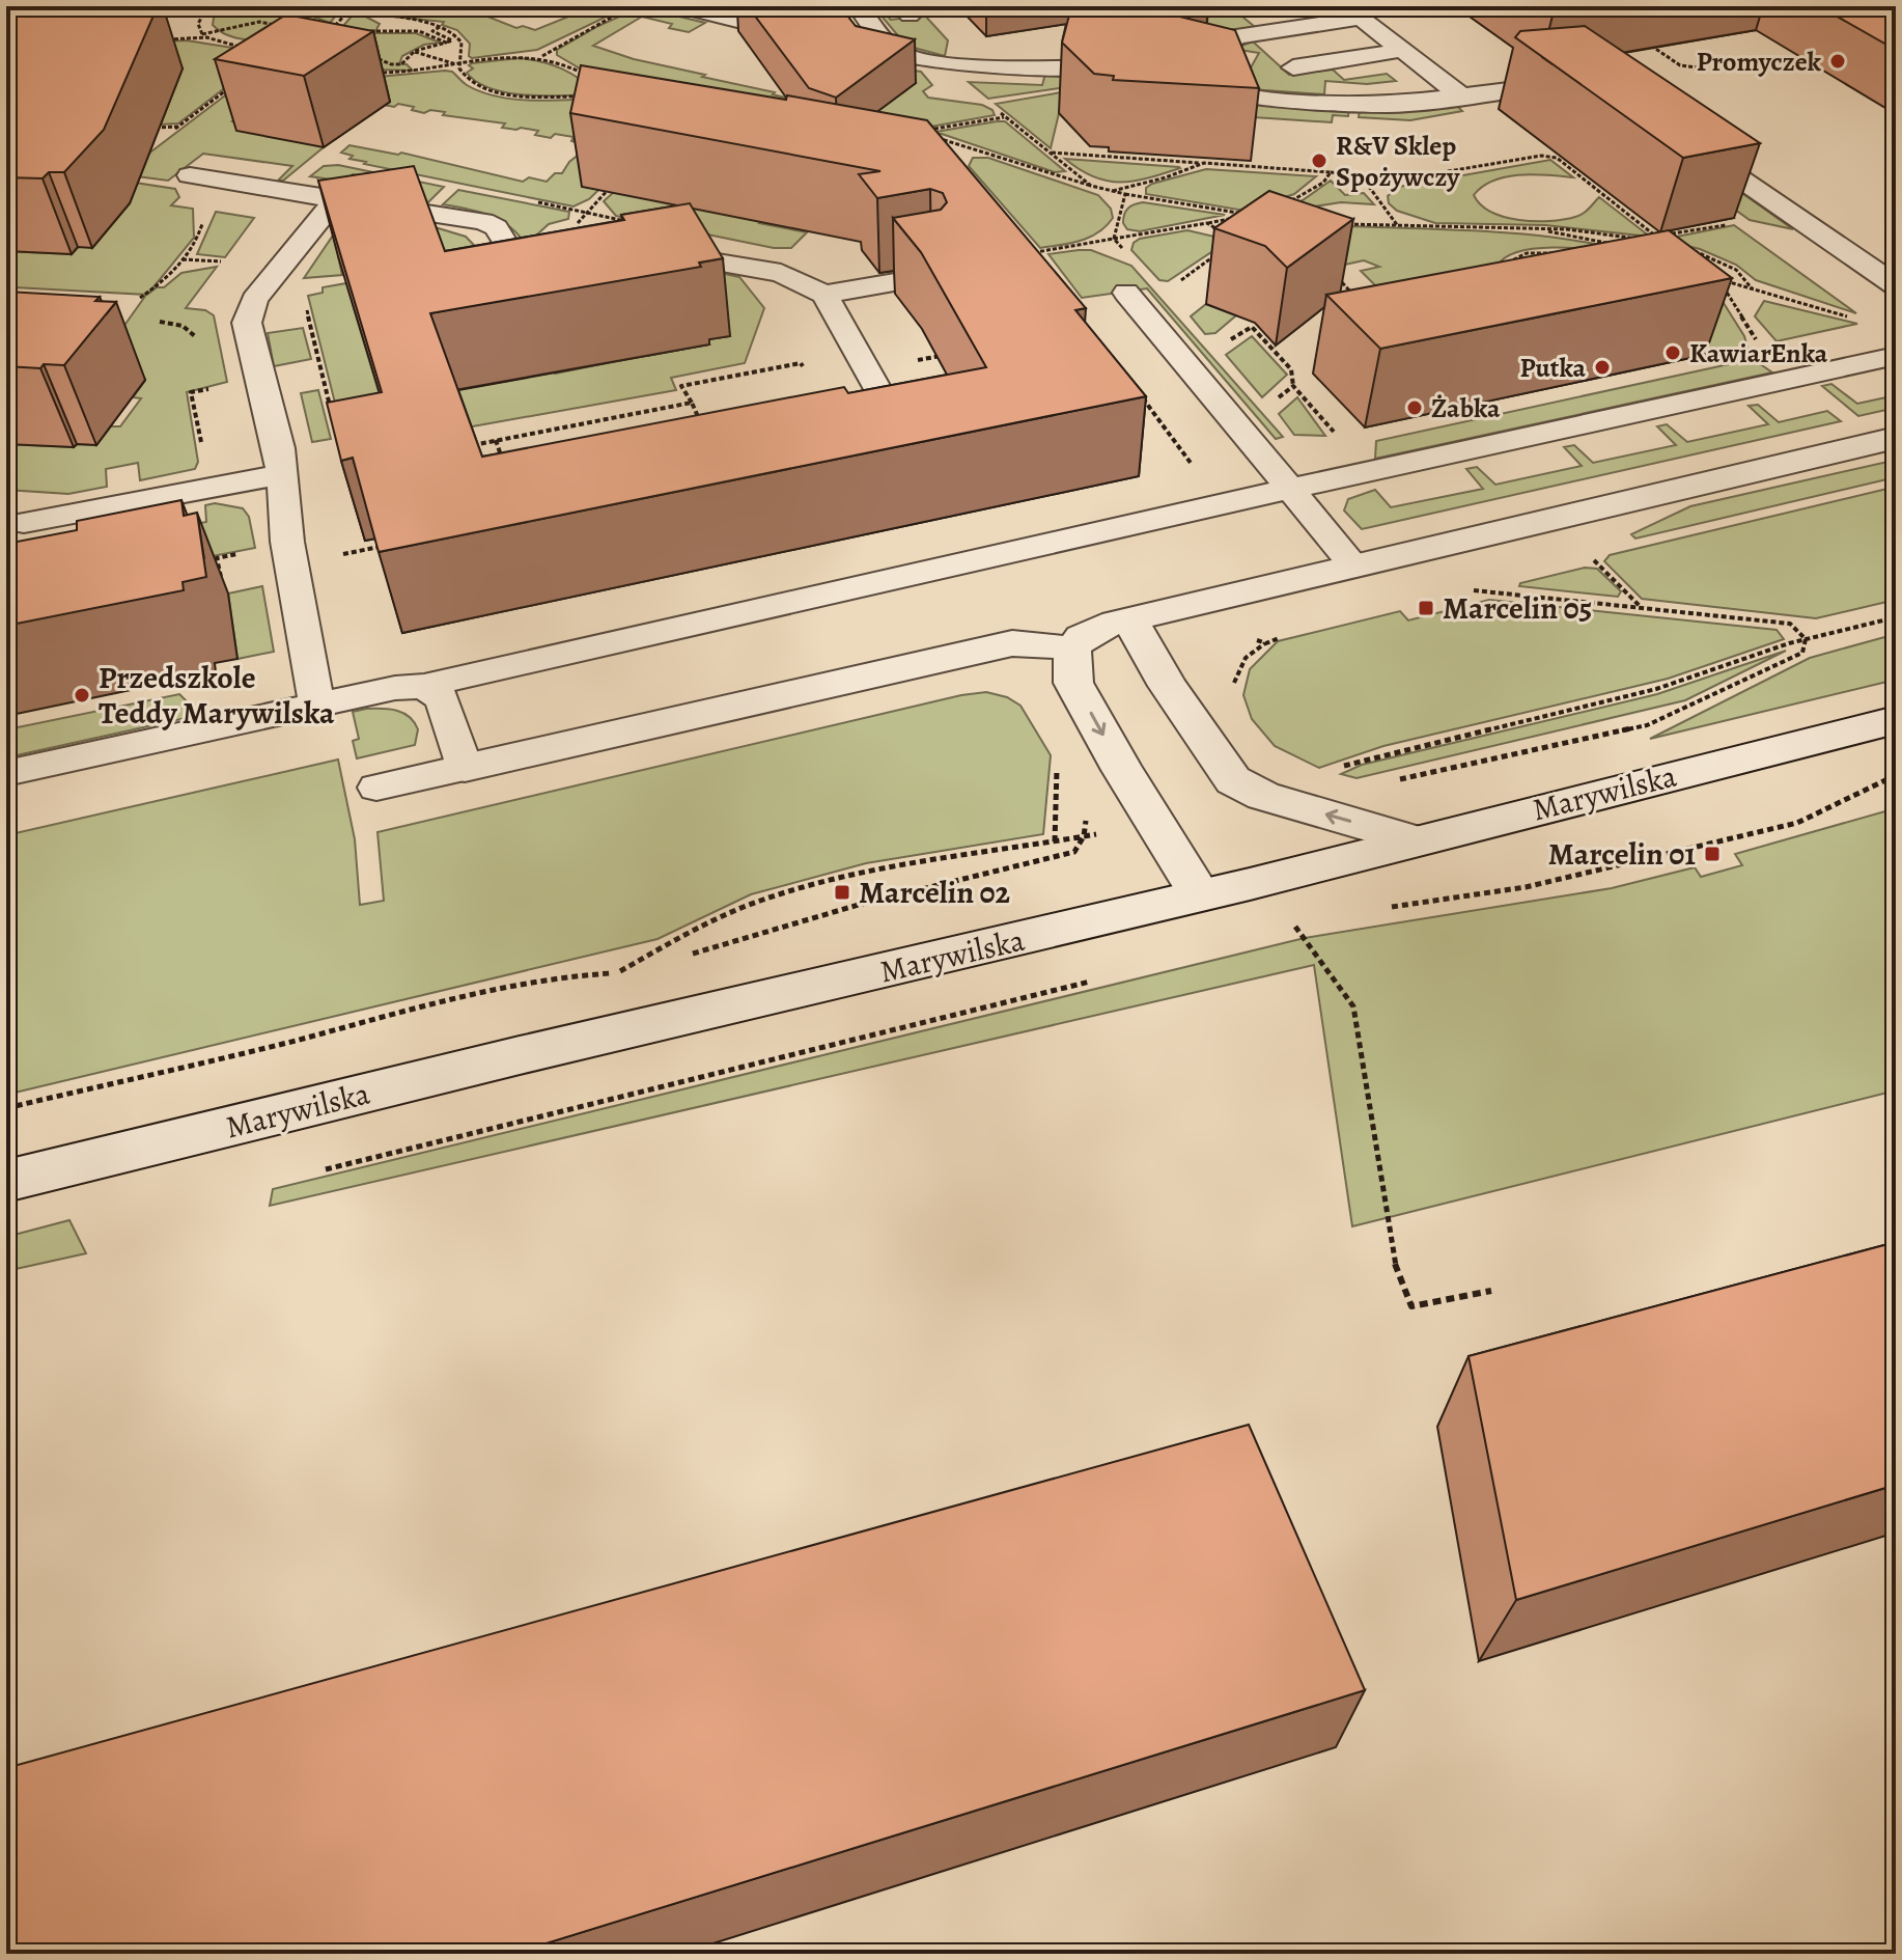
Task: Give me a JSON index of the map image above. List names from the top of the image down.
{
  "streets": {
    "street": ["Marywilska"]
  },
  "places": {
    "other": [
      "Promyczek",
      "R&V Sklep Spożywczy",
      "KawiarEnka",
      "Putka",
      "Żabka",
      "Przedszkole Teddy Marywilska"
    ],
    "transit": ["Marcelin 05", "Marcelin 01", "Marcelin 02"]
  }
}
